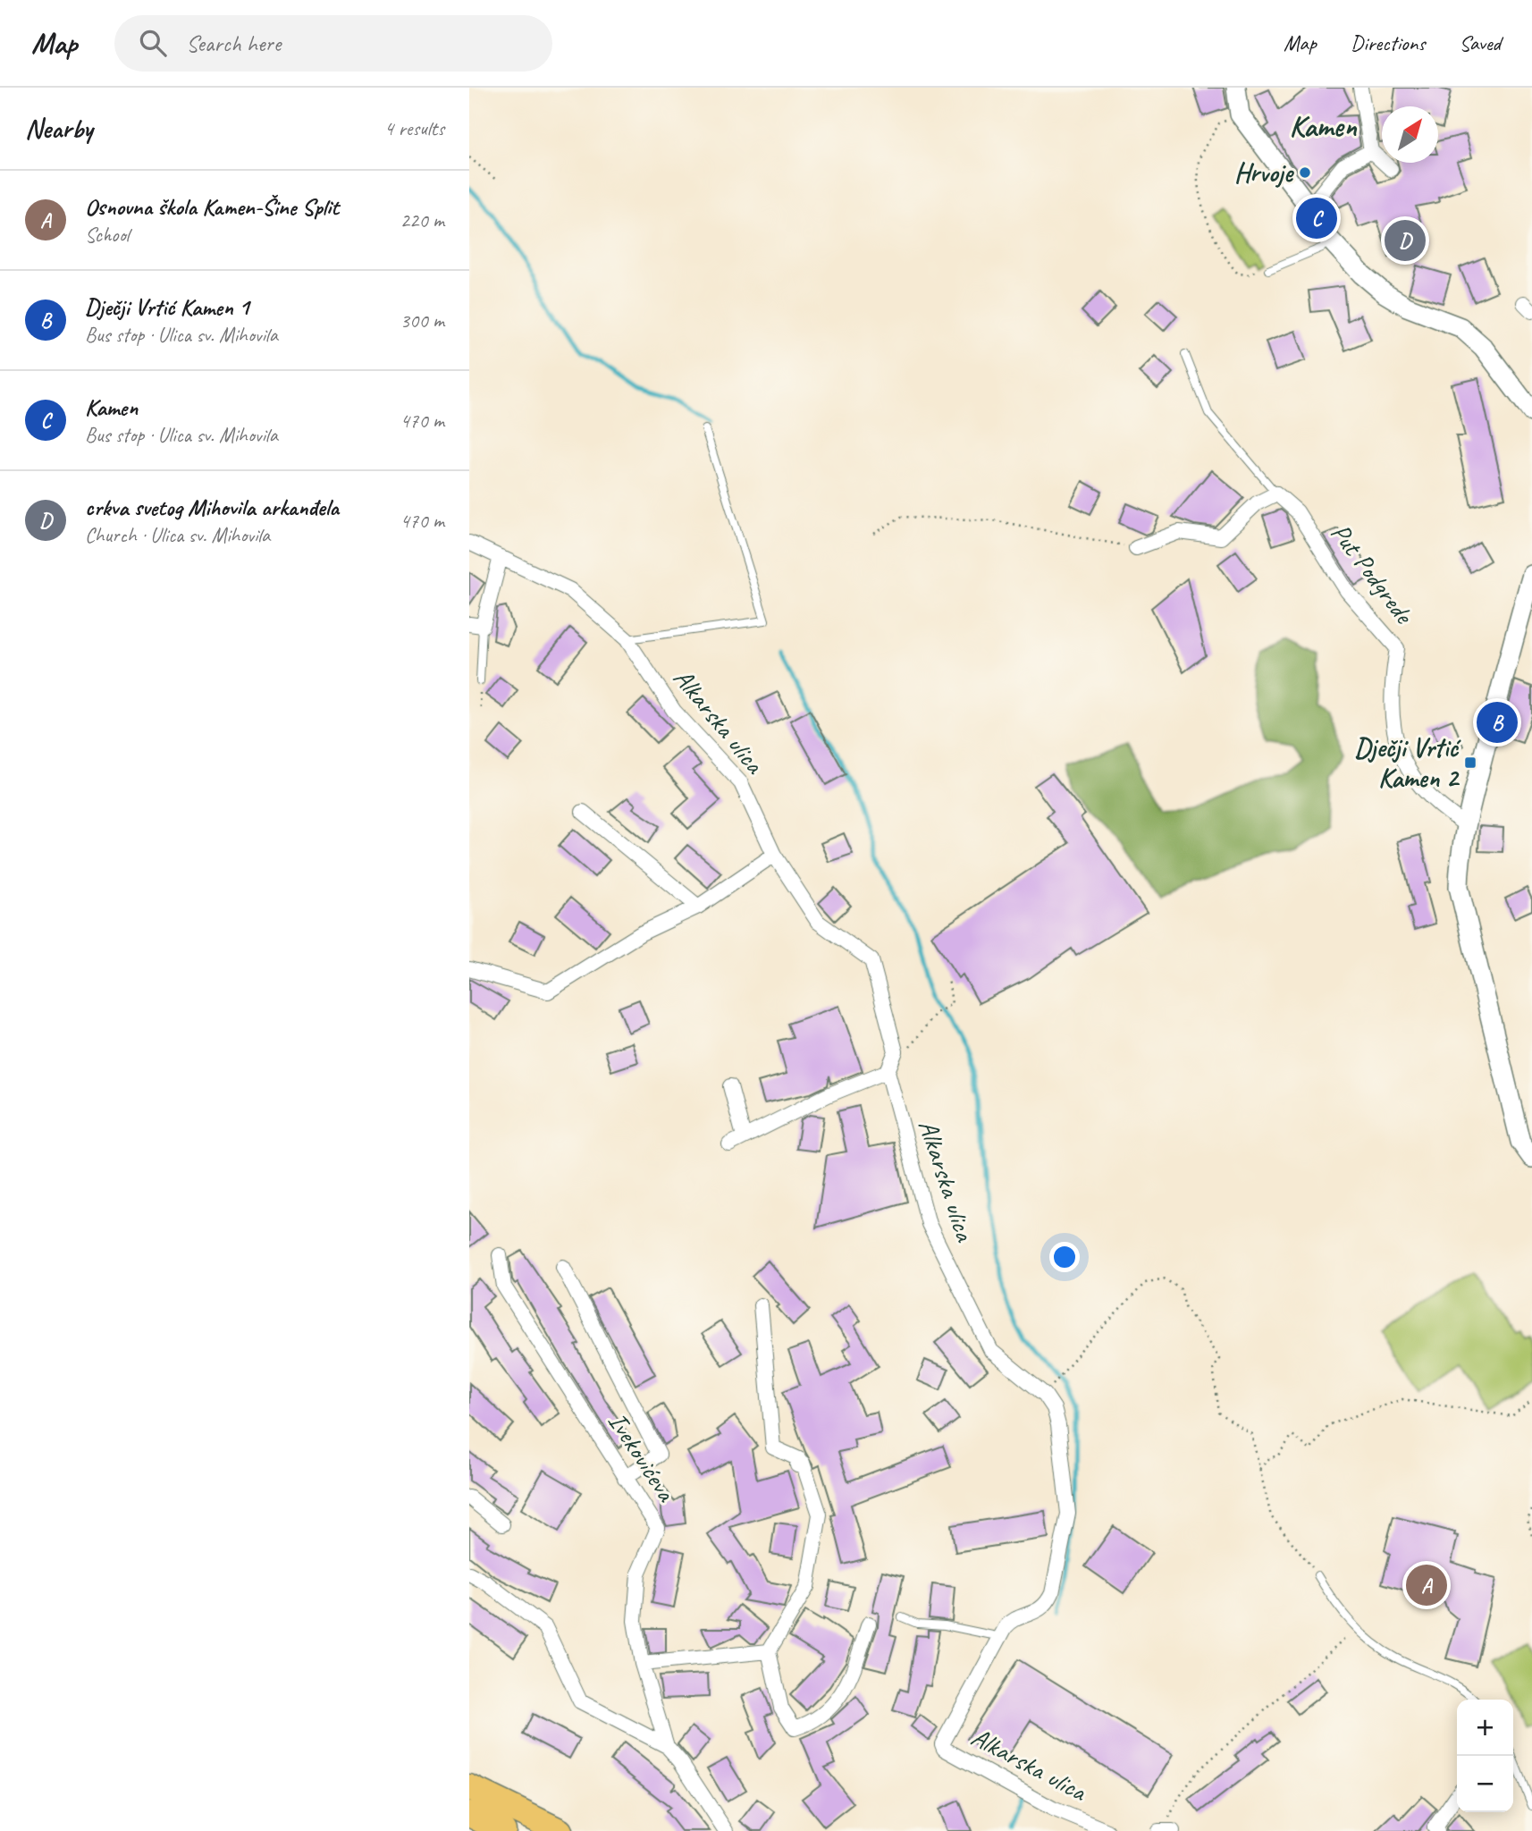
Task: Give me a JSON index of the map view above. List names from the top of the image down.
{
  "streets": {
    "street": ["Put Podgrede", "Alkarska ulica", "Ivekovićeva"]
  },
  "districts": ["Kamen"],
  "places": {
    "other": ["Hrvoje"],
    "transit": ["Dječji Vrtić Kamen 2"]
  },
  "north": "top right",
  "page": {
    "header": "Map",
    "search": "Search here",
    "nav": ["Map", "Directions", "Saved"],
    "heading": ["Nearby", "4 results"],
    "list": [
      {
        "mark": "A",
        "name": "Osnovna škola Kamen-Šine Split",
        "note": "School",
        "value": "220 m"
      },
      {
        "mark": "B",
        "name": "Dječji Vrtić Kamen 1",
        "note": "Bus stop · Ulica sv. Mihovila",
        "value": "300 m"
      },
      {
        "mark": "C",
        "name": "Kamen",
        "note": "Bus stop · Ulica sv. Mihovila",
        "value": "470 m"
      },
      {
        "mark": "D",
        "name": "crkva svetog Mihovila arkanđela",
        "note": "Church · Ulica sv. Mihovila",
        "value": "470 m"
      }
    ],
    "pins": [
      "C",
      "D",
      "B",
      "A"
    ],
    "map_buttons": ["+", "−"]
  }
}
